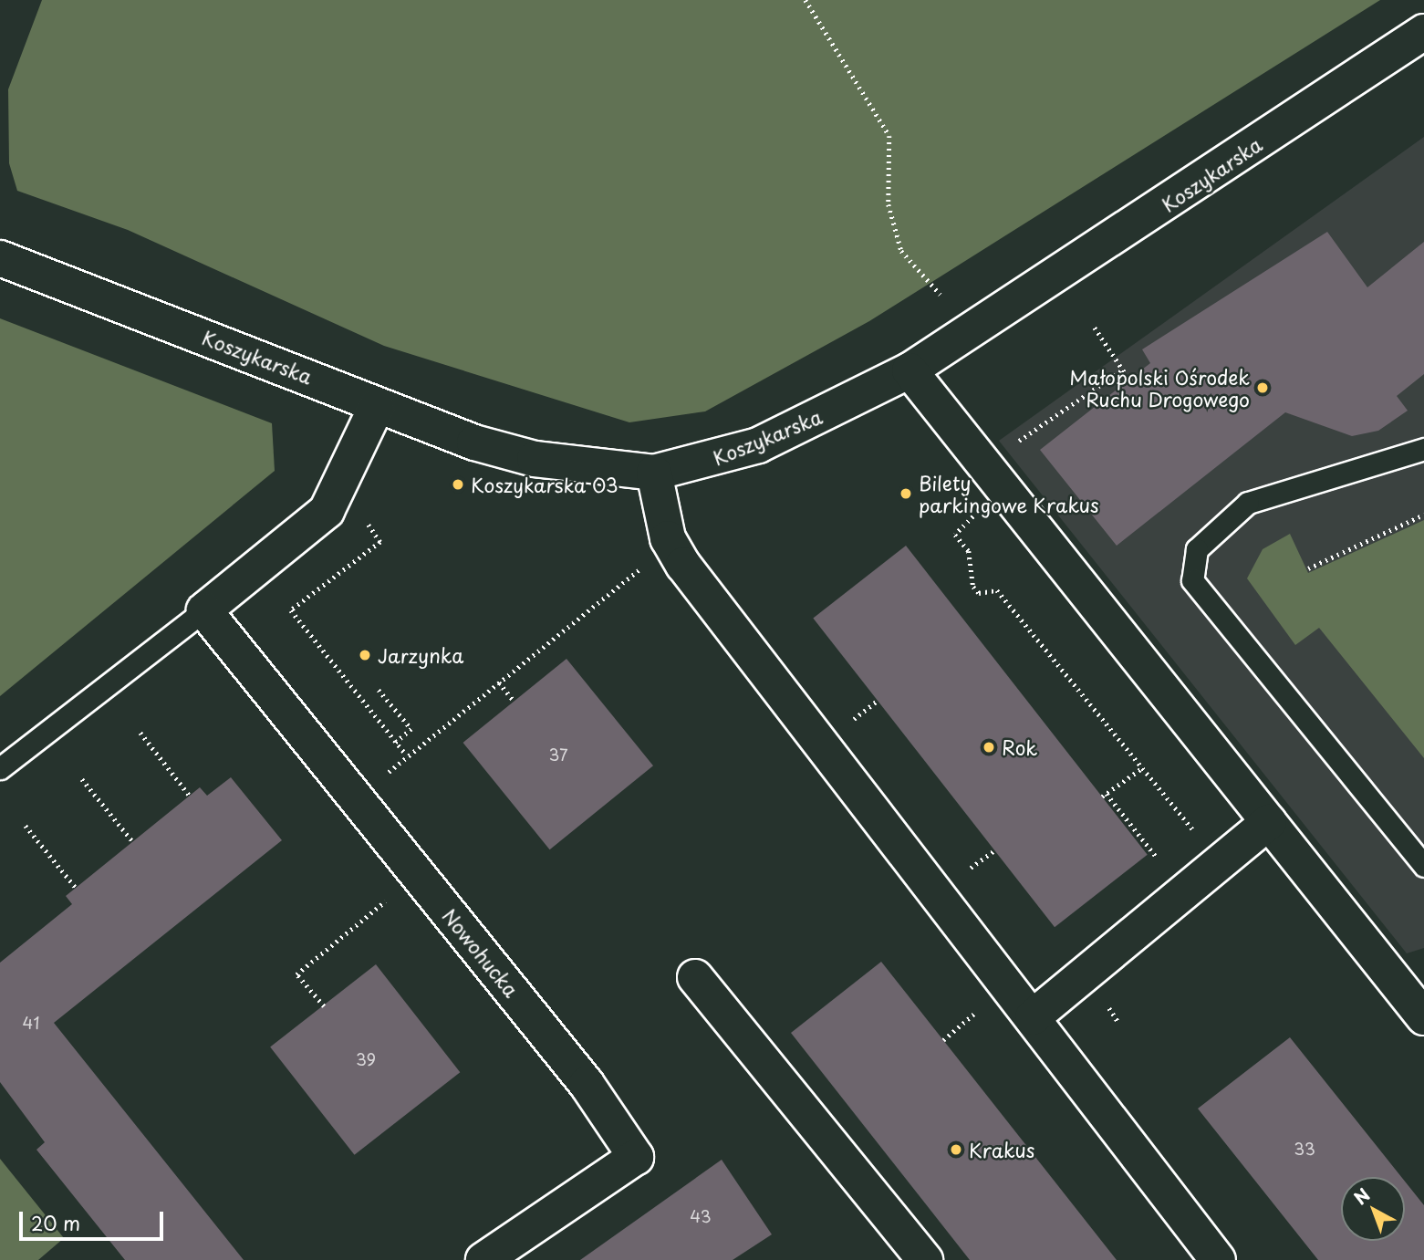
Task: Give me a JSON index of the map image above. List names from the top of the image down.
{
  "streets": {
    "street": ["Koszykarska", "Nowohucka"]
  },
  "places": [
    "Małopolski Ośrodek Ruchu Drogowego",
    "Koszykarska 03",
    "Bilety parkingowe Krakus",
    "Jarzynka",
    "Rok",
    "Krakus"
  ],
  "house_numbers": [
    "37",
    "41",
    "39",
    "33",
    "43"
  ],
  "scale_bar": "20 m",
  "north": "top left"
}
